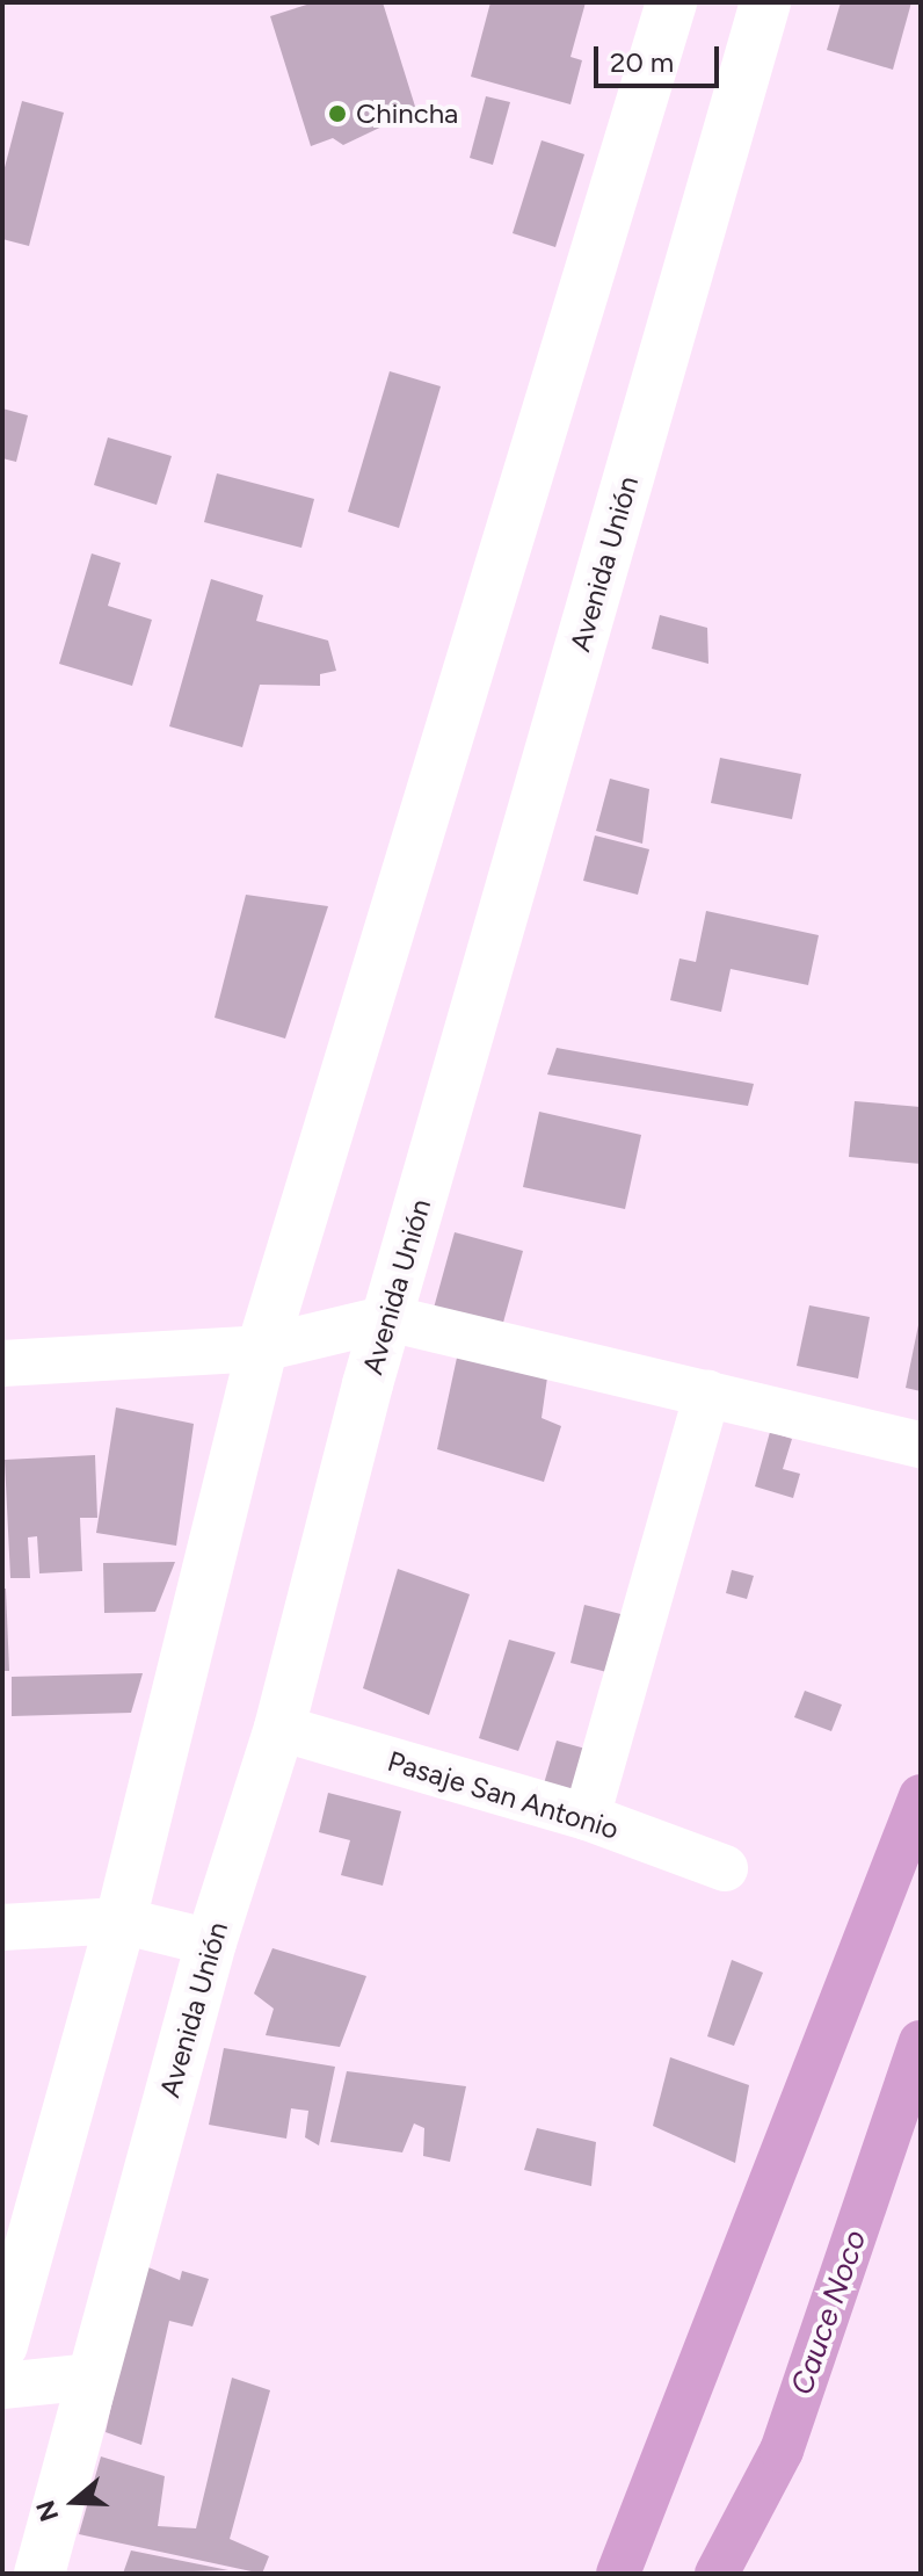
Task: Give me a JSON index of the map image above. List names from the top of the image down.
{
  "streets": {
    "main road": ["Avenida Unión"],
    "street": ["Pasaje San Antonio"]
  },
  "crossings": [
    ["Avenida Unión", "Pasaje San Antonio"]
  ],
  "water": ["Cauce Noco"],
  "places": ["Chincha"],
  "scale_bar": "20 m",
  "north": "left"
}
